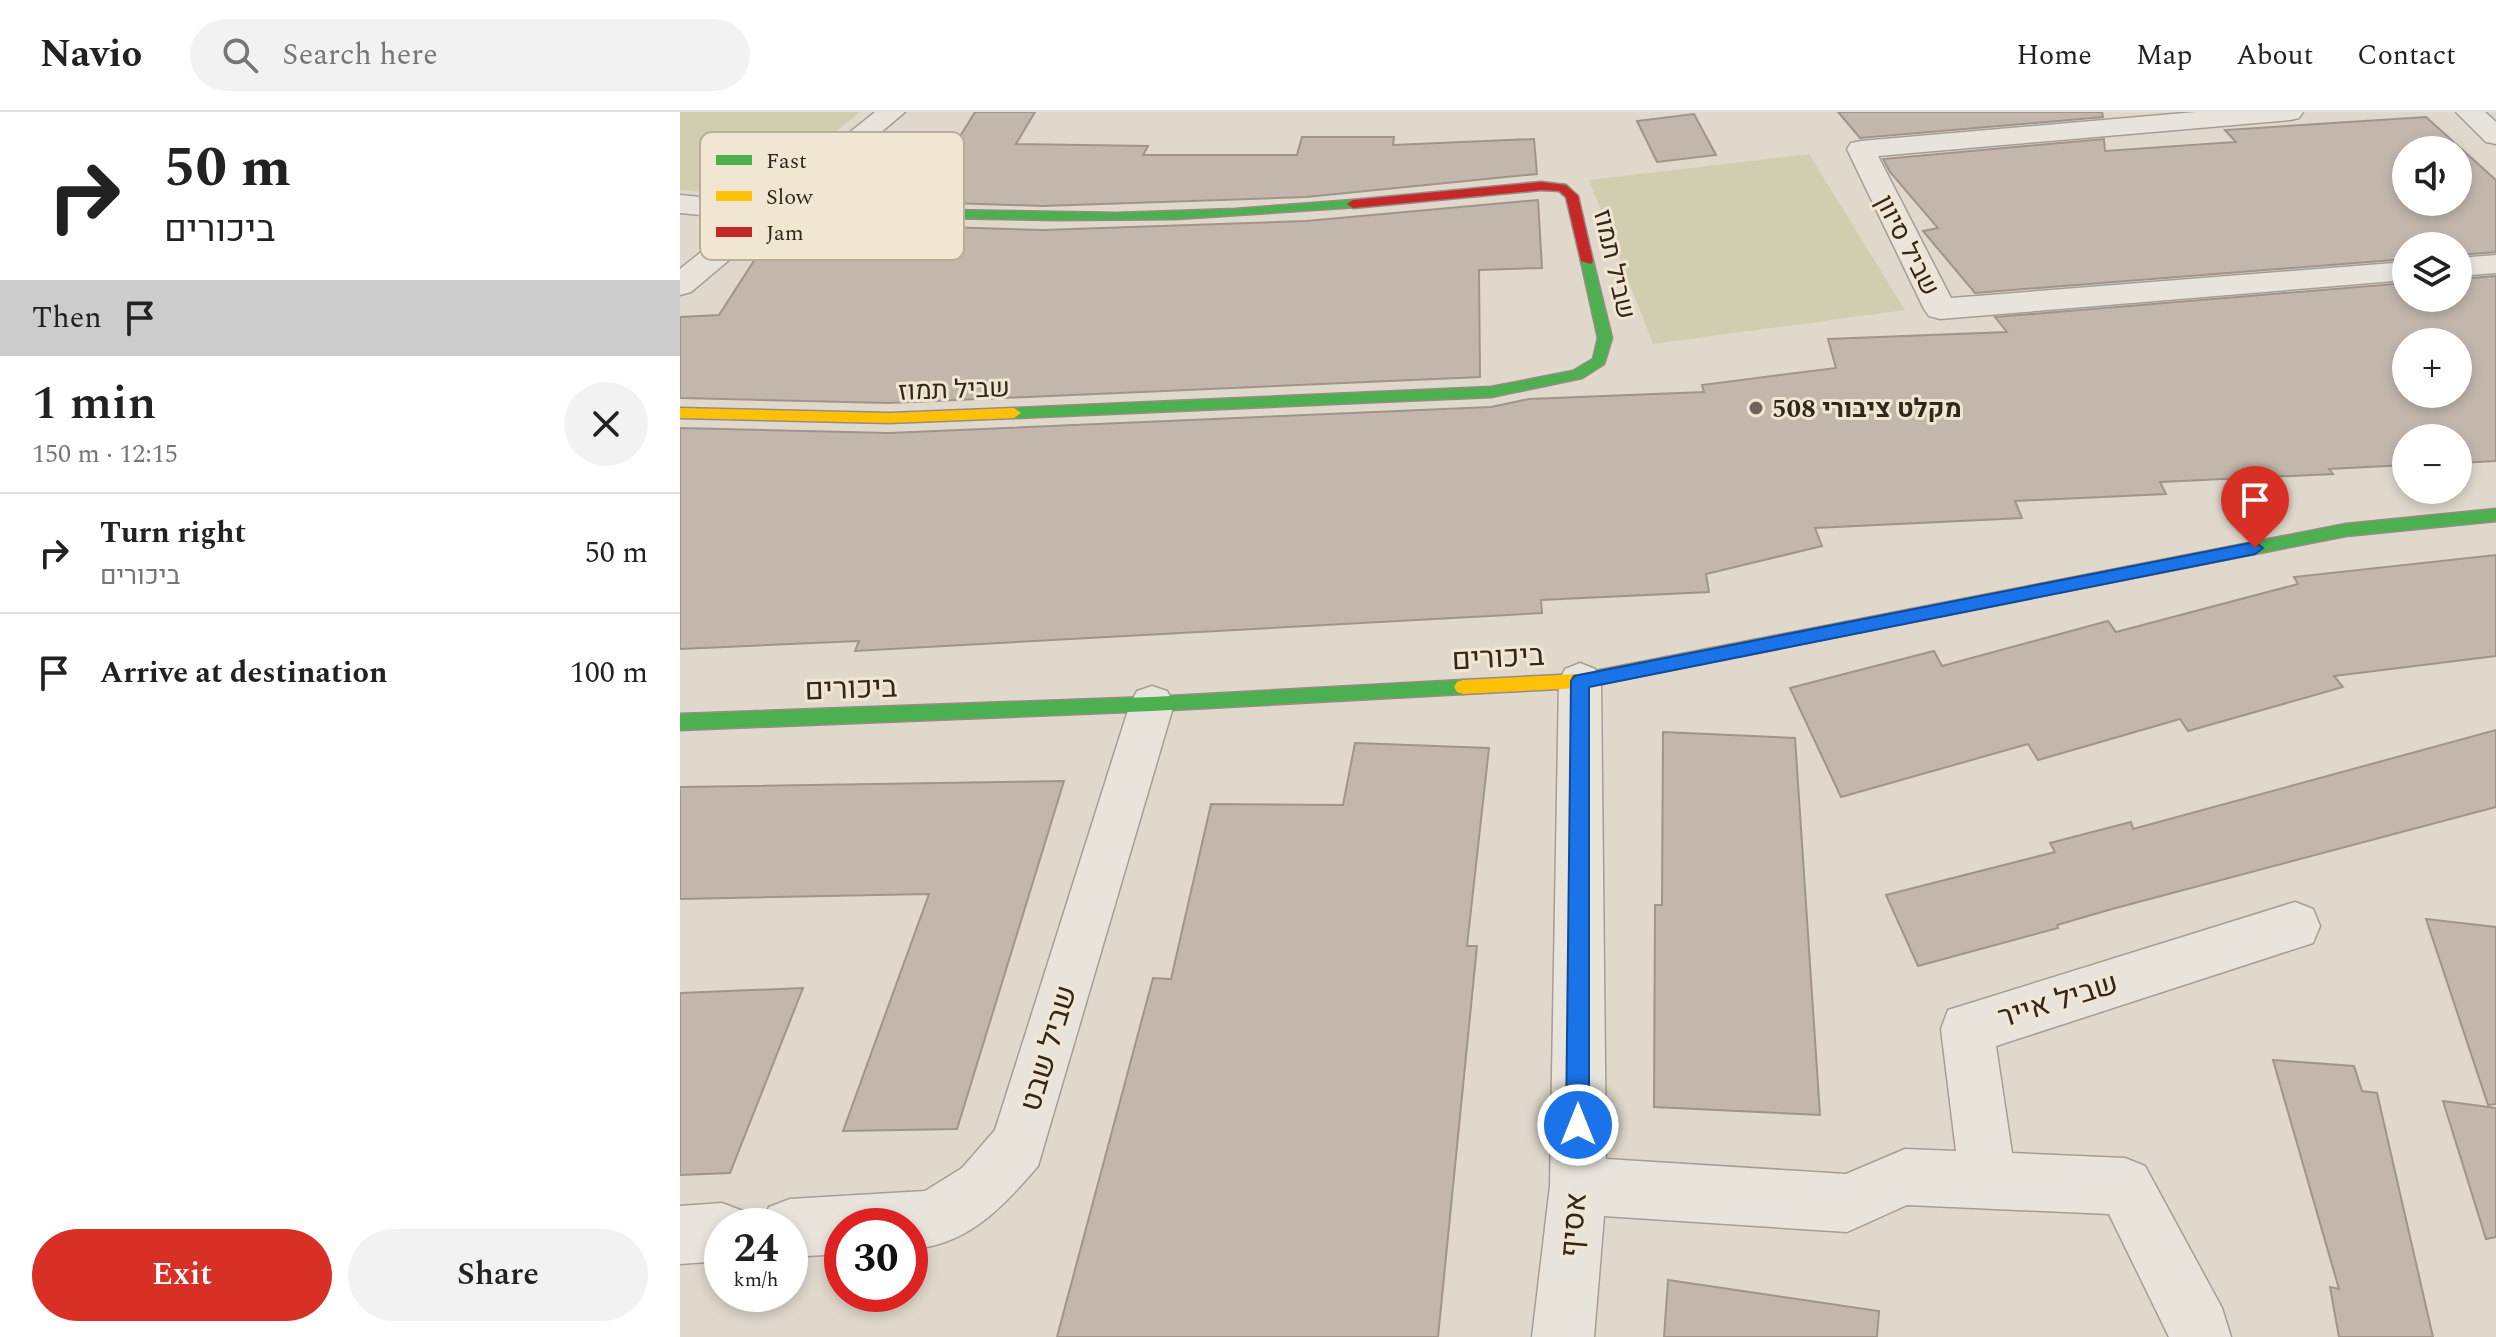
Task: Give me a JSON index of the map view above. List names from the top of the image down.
{
  "streets": {
    "street": [
      "שביל סיוון",
      "שביל תמוז",
      "ביכורים",
      "שביל אייר",
      "שביל שבט",
      "אסיף"
    ]
  },
  "crossings": [
    ["ביכורים", "שביל שבט"],
    ["ביכורים", "אסיף"]
  ],
  "places": ["מקלט ציבורי 508"],
  "legend": ["Fast", "Slow", "Jam"],
  "page": {
    "header": "Navio",
    "search": "Search here",
    "nav": [
      "Home",
      "Map",
      "About",
      "Contact"
    ],
    "turn": ["50 m", "ביכורים"],
    "map_buttons": ["+", "−"],
    "then": "Then",
    "heading": ["1 min", "150 m · 12:15"],
    "list": [
      {
        "name": "Turn right",
        "note": "ביכורים",
        "value": "50 m"
      },
      {
        "name": "Arrive at destination",
        "value": "100 m"
      }
    ],
    "speed": "24 km/h",
    "limit": "30",
    "buttons": ["Exit", "Share"]
  }
}
